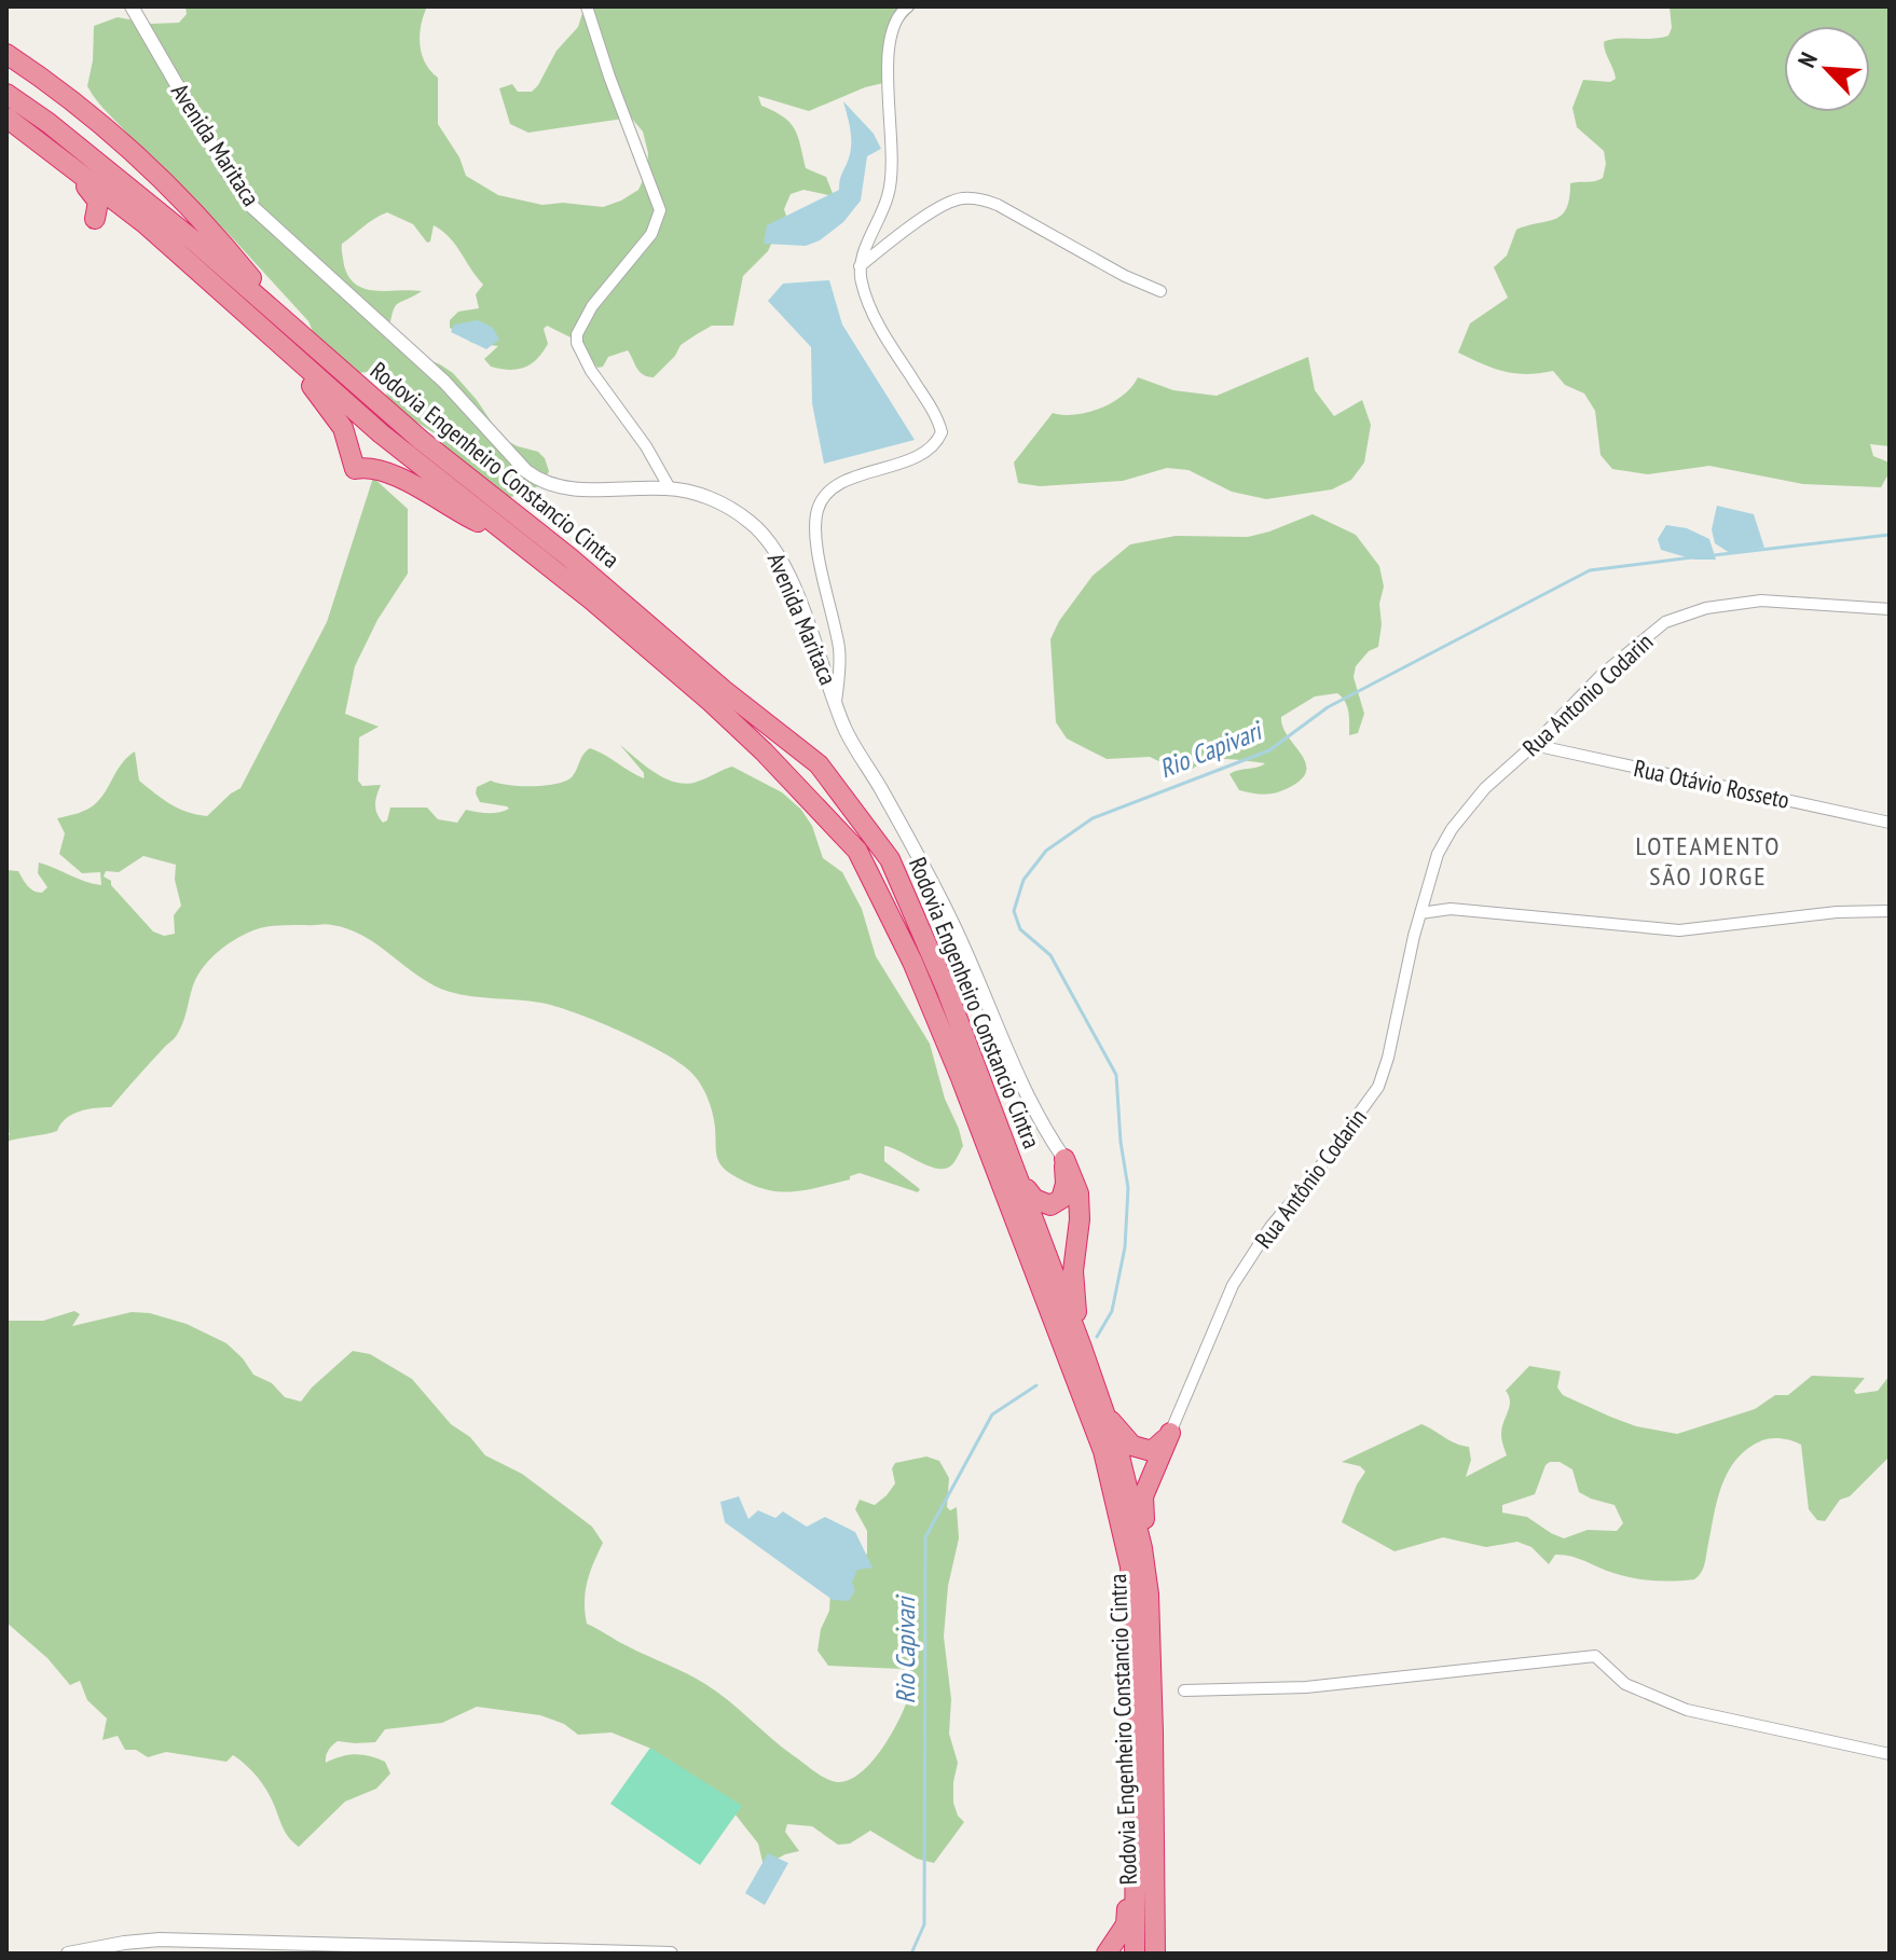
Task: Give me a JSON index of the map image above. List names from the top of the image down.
{
  "streets": {
    "highway": ["Rodovia Engenheiro Constancio Cintra"],
    "street": [
      "Avenida Maritaca",
      "Rua Antonio Codarin",
      "Rua Otávio Rosseto",
      "Rua Antônio Codarin"
    ]
  },
  "crossings": [
    ["Rua Antonio Codarin", "Rua Otávio Rosseto"],
    ["Rua Antonio Codarin", "Rua Antônio Codarin"]
  ],
  "districts": ["LOTEAMENTO SÃO JORGE"],
  "water": ["Rio Capivari"],
  "north": "top left"
}
